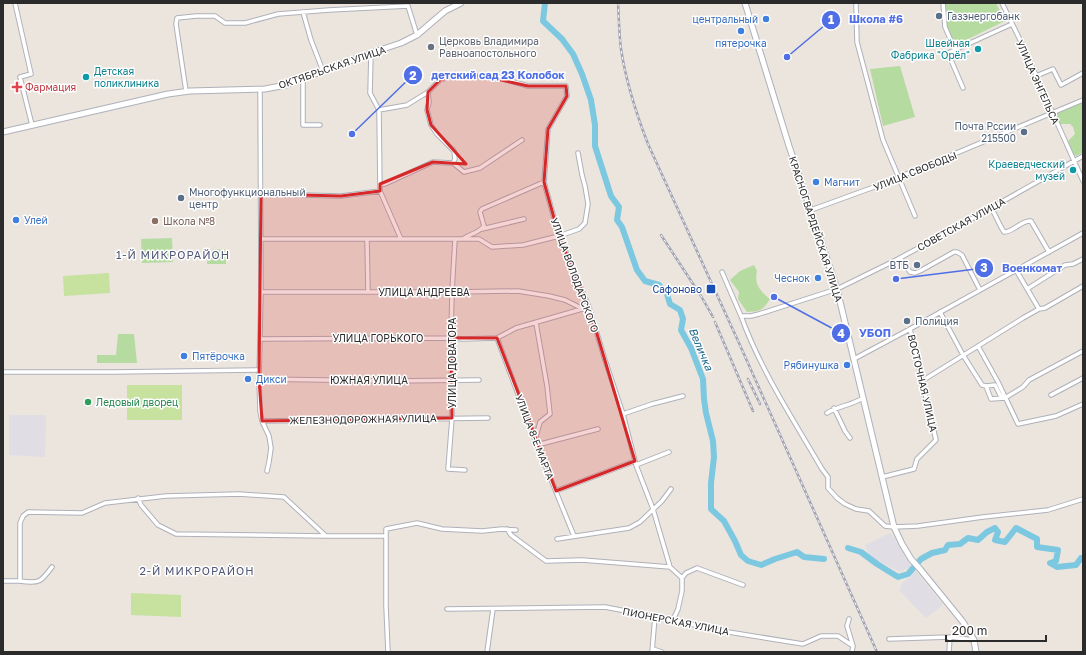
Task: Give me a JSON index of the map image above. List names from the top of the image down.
{
  "streets": {
    "street": [
      "ОКТЯБРЬСКАЯ УЛИЦА",
      "УЛИЦА ЭНГЕЛЬСА",
      "УЛИЦА СВОБОДЫ",
      "СОВЕТСКАЯ УЛИЦА",
      "КРАСНОГВАРДЕЙСКАЯ УЛИЦА",
      "УЛИЦА ВОЛОДАРСКОГО",
      "УЛИЦА АНДРЕЕВА",
      "УЛИЦА ГОРЬКОГО",
      "УЛИЦА ДОВАТОРА",
      "ЮЖНАЯ УЛИЦА",
      "ВОСТОЧНАЯ УЛИЦА",
      "ЖЕЛЕЗНОДОРОЖНАЯ УЛИЦА",
      "УЛИЦА 8-Е МАРТА",
      "ПИОНЕРСКАЯ УЛИЦА"
    ]
  },
  "crossings": [
    ["УЛИЦА ЭНГЕЛЬСА", "УЛИЦА СВОБОДЫ"],
    ["УЛИЦА ЭНГЕЛЬСА", "СОВЕТСКАЯ УЛИЦА"],
    ["УЛИЦА СВОБОДЫ", "КРАСНОГВАРДЕЙСКАЯ УЛИЦА"],
    ["СОВЕТСКАЯ УЛИЦА", "КРАСНОГВАРДЕЙСКАЯ УЛИЦА"],
    ["КРАСНОГВАРДЕЙСКАЯ УЛИЦА", "ВОСТОЧНАЯ УЛИЦА"],
    ["УЛИЦА АНДРЕЕВА", "УЛИЦА ДОВАТОРА"],
    ["УЛИЦА ГОРЬКОГО", "УЛИЦА ДОВАТОРА"],
    ["УЛИЦА ГОРЬКОГО", "УЛИЦА 8-Е МАРТА"],
    ["УЛИЦА ДОВАТОРА", "ЮЖНАЯ УЛИЦА"],
    ["УЛИЦА ДОВАТОРА", "ЖЕЛЕЗНОДОРОЖНАЯ УЛИЦА"]
  ],
  "districts": ["1-Й МИКРОРАЙОН", "2-Й МИКРОРАЙОН"],
  "water": ["Величка"],
  "places": {
    "other": [
      "Газэнергобанк",
      "центральный",
      "пятерочка",
      "Церковь Владимира Равноапостольного",
      "Швейная Фабрика \"Орёл\"",
      "Школа #6",
      "Детская поликлиника",
      "Почта Рссии 215500",
      "детский сад 23 Колобок",
      "Краеведческий музей",
      "Магнит",
      "Многофункциональный центр",
      "Улей",
      "Школа №8",
      "ВТБ",
      "Чеснок",
      "Военкомат",
      "УБОП",
      "Полиция",
      "Пятёрочка",
      "Рябинушка",
      "Дикси",
      "Ледовый дворец"
    ],
    "health": ["Фармация"],
    "transit": ["Сафоново"]
  },
  "scale_bar": "200 m"
}
